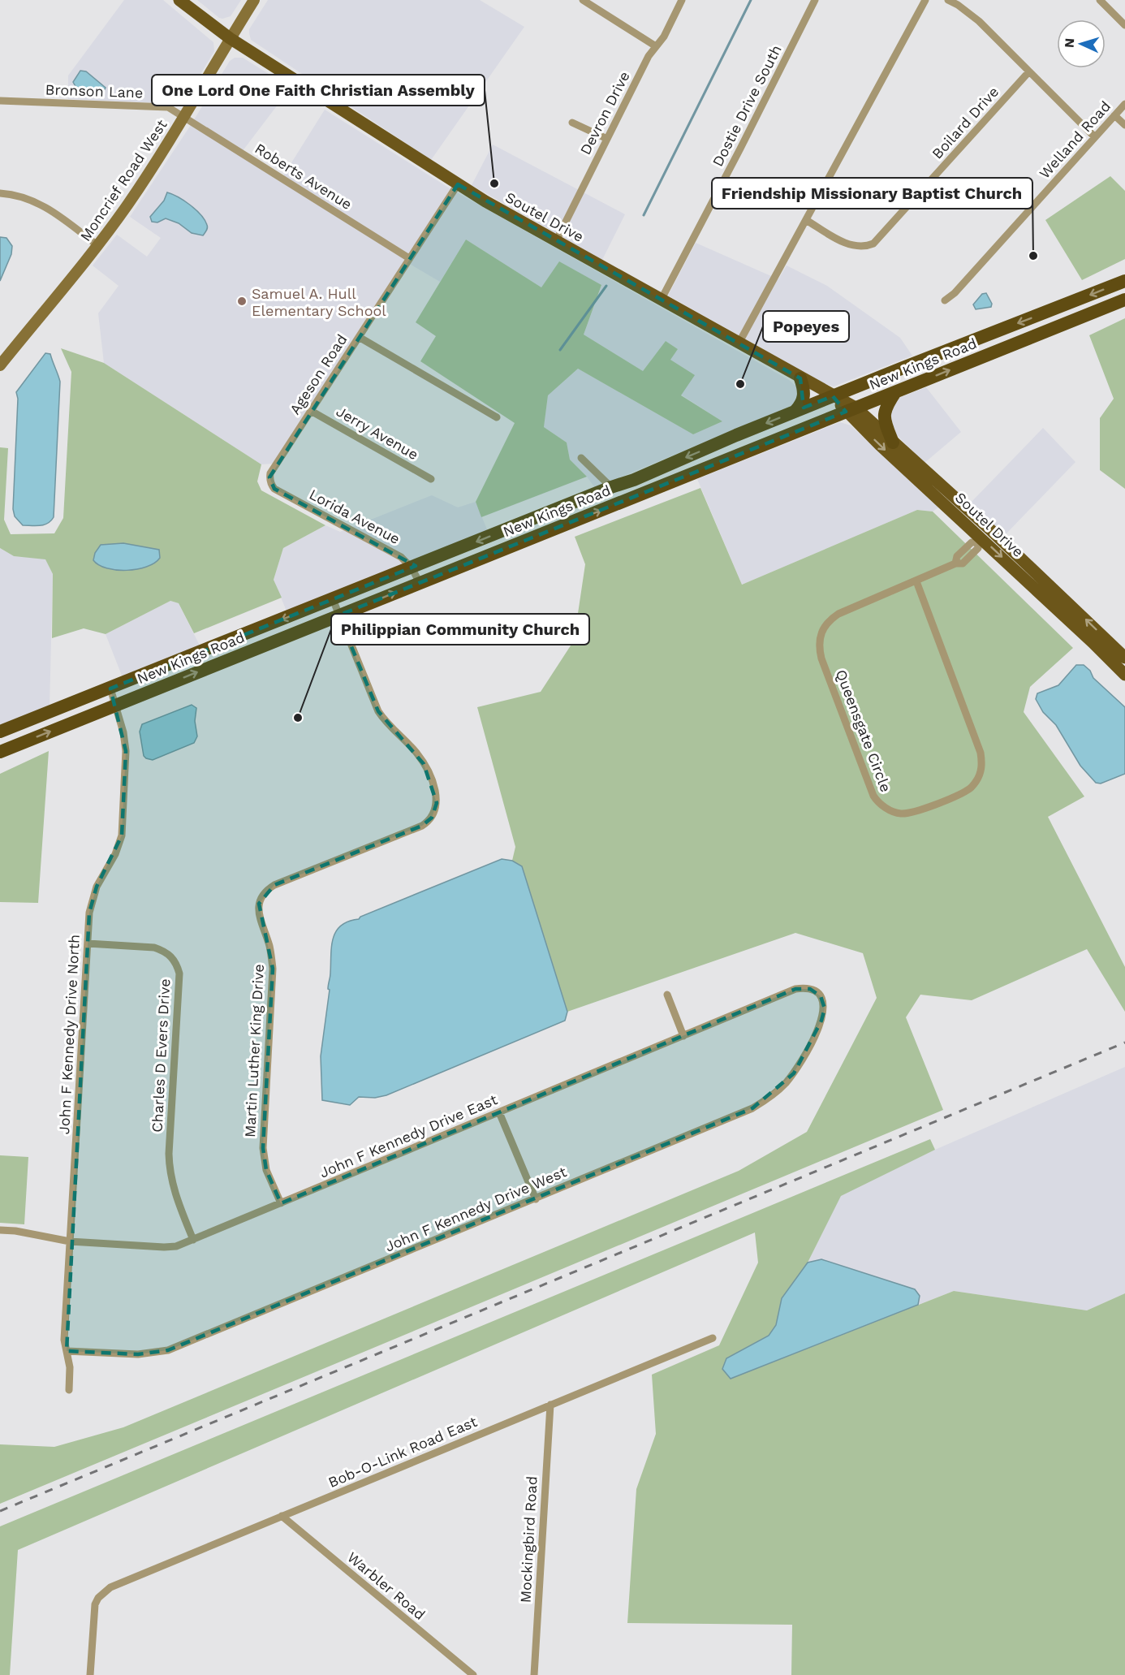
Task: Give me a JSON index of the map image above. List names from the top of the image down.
{
  "streets": {
    "highway": ["New Kings Road"],
    "main road": ["Moncrief Road West", "Soutel Drive"],
    "street": [
      "Bronson Lane",
      "Dostie Drive South",
      "Devron Drive",
      "Boilard Drive",
      "Welland Road",
      "Roberts Avenue",
      "Ageson Road",
      "Jerry Avenue",
      "Lorida Avenue",
      "Queensgate Circle",
      "John F Kennedy Drive North",
      "Martin Luther King Drive",
      "Charles D Evers Drive",
      "John F Kennedy Drive East",
      "John F Kennedy Drive West",
      "Bob-O-Link Road East",
      "Mockingbird Road",
      "Warbler Road"
    ]
  },
  "crossings": [
    ["Bronson Lane", "Roberts Avenue"],
    ["Bronson Lane", "Moncrief Road West"],
    ["Dostie Drive South", "Soutel Drive"],
    ["Devron Drive", "Soutel Drive"],
    ["Roberts Avenue", "Moncrief Road West"],
    ["Roberts Avenue", "Ageson Road"],
    ["Moncrief Road West", "Soutel Drive"],
    ["Soutel Drive", "New Kings Road"],
    ["Soutel Drive", "Ageson Road"],
    ["Soutel Drive", "Queensgate Circle"],
    ["New Kings Road", "Lorida Avenue"],
    ["New Kings Road", "John F Kennedy Drive North"],
    ["New Kings Road", "Martin Luther King Drive"],
    ["Ageson Road", "Jerry Avenue"],
    ["Ageson Road", "Lorida Avenue"],
    ["John F Kennedy Drive North", "Charles D Evers Drive"],
    ["John F Kennedy Drive North", "John F Kennedy Drive East"],
    ["John F Kennedy Drive North", "John F Kennedy Drive West"],
    ["Martin Luther King Drive", "John F Kennedy Drive East"],
    ["Charles D Evers Drive", "John F Kennedy Drive East"],
    ["John F Kennedy Drive East", "John F Kennedy Drive West"],
    ["Bob-O-Link Road East", "Mockingbird Road"],
    ["Bob-O-Link Road East", "Warbler Road"]
  ],
  "places": [
    "One Lord One Faith Christian Assembly",
    "Friendship Missionary Baptist Church",
    "Samuel A. Hull Elementary School",
    "Popeyes",
    "Philippian Community Church"
  ],
  "north": "left"
}
